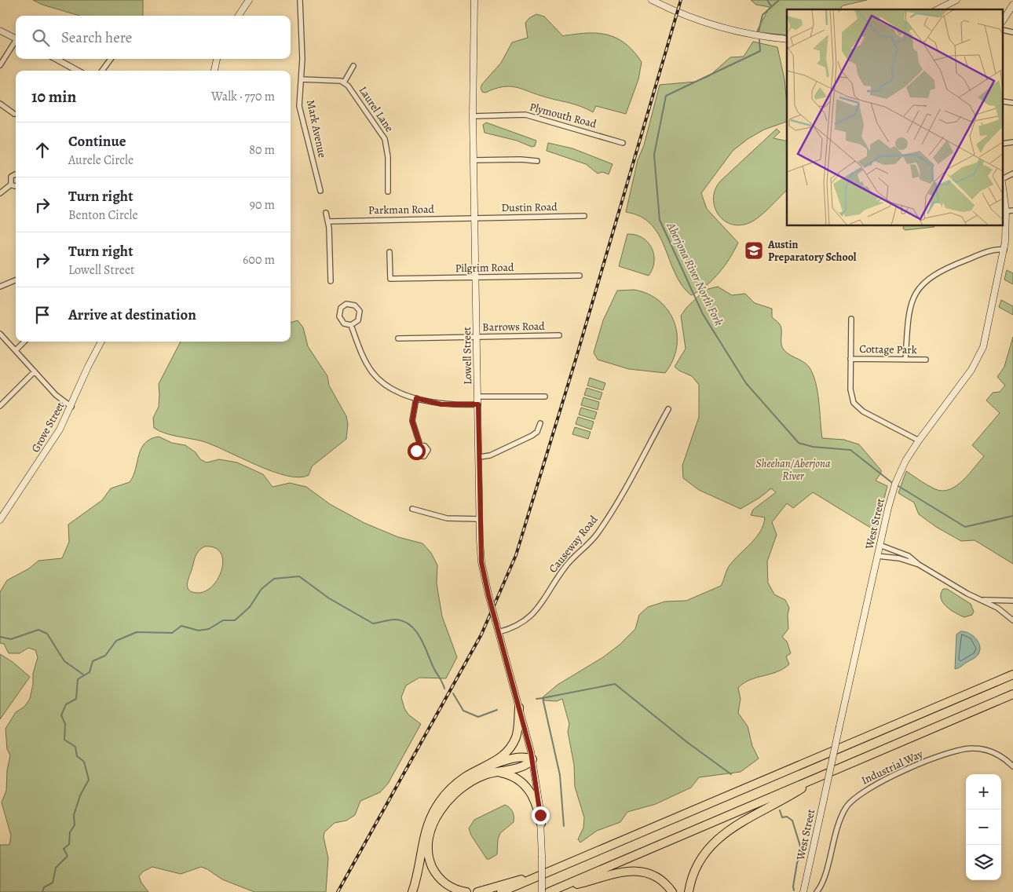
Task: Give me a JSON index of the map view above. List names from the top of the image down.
{
  "streets": {
    "main road": ["Lowell Street", "Grove Street", "West Street"],
    "street": [
      "Laurel Lane",
      "Plymouth Road",
      "Mark Avenue",
      "Dustin Road",
      "Parkman Road",
      "Pilgrim Road",
      "Barrows Road",
      "Cottage Park",
      "Causeway Road",
      "Industrial Way"
    ]
  },
  "crossings": [
    ["Laurel Lane", "Mark Avenue"],
    ["Plymouth Road", "Lowell Street"],
    ["Dustin Road", "Parkman Road"],
    ["Dustin Road", "Lowell Street"],
    ["Parkman Road", "Lowell Street"],
    ["Pilgrim Road", "Lowell Street"],
    ["Barrows Road", "Lowell Street"],
    ["Lowell Street", "Causeway Road"]
  ],
  "water": ["Aberjona River North Fork"],
  "parks": ["Sheehan/Aberjona River"],
  "places": {
    "school or university": ["Austin Preparatory School"]
  },
  "page": {
    "search": "Search here",
    "heading": ["10 min", "Walk · 770 m"],
    "list": [
      ["Continue", "Aurele Circle", "80 m"],
      ["Turn right", "Benton Circle", "90 m"],
      ["Turn right", "Lowell Street", "600 m"],
      "Arrive at destination"
    ],
    "map_buttons": ["+", "−"]
  }
}
